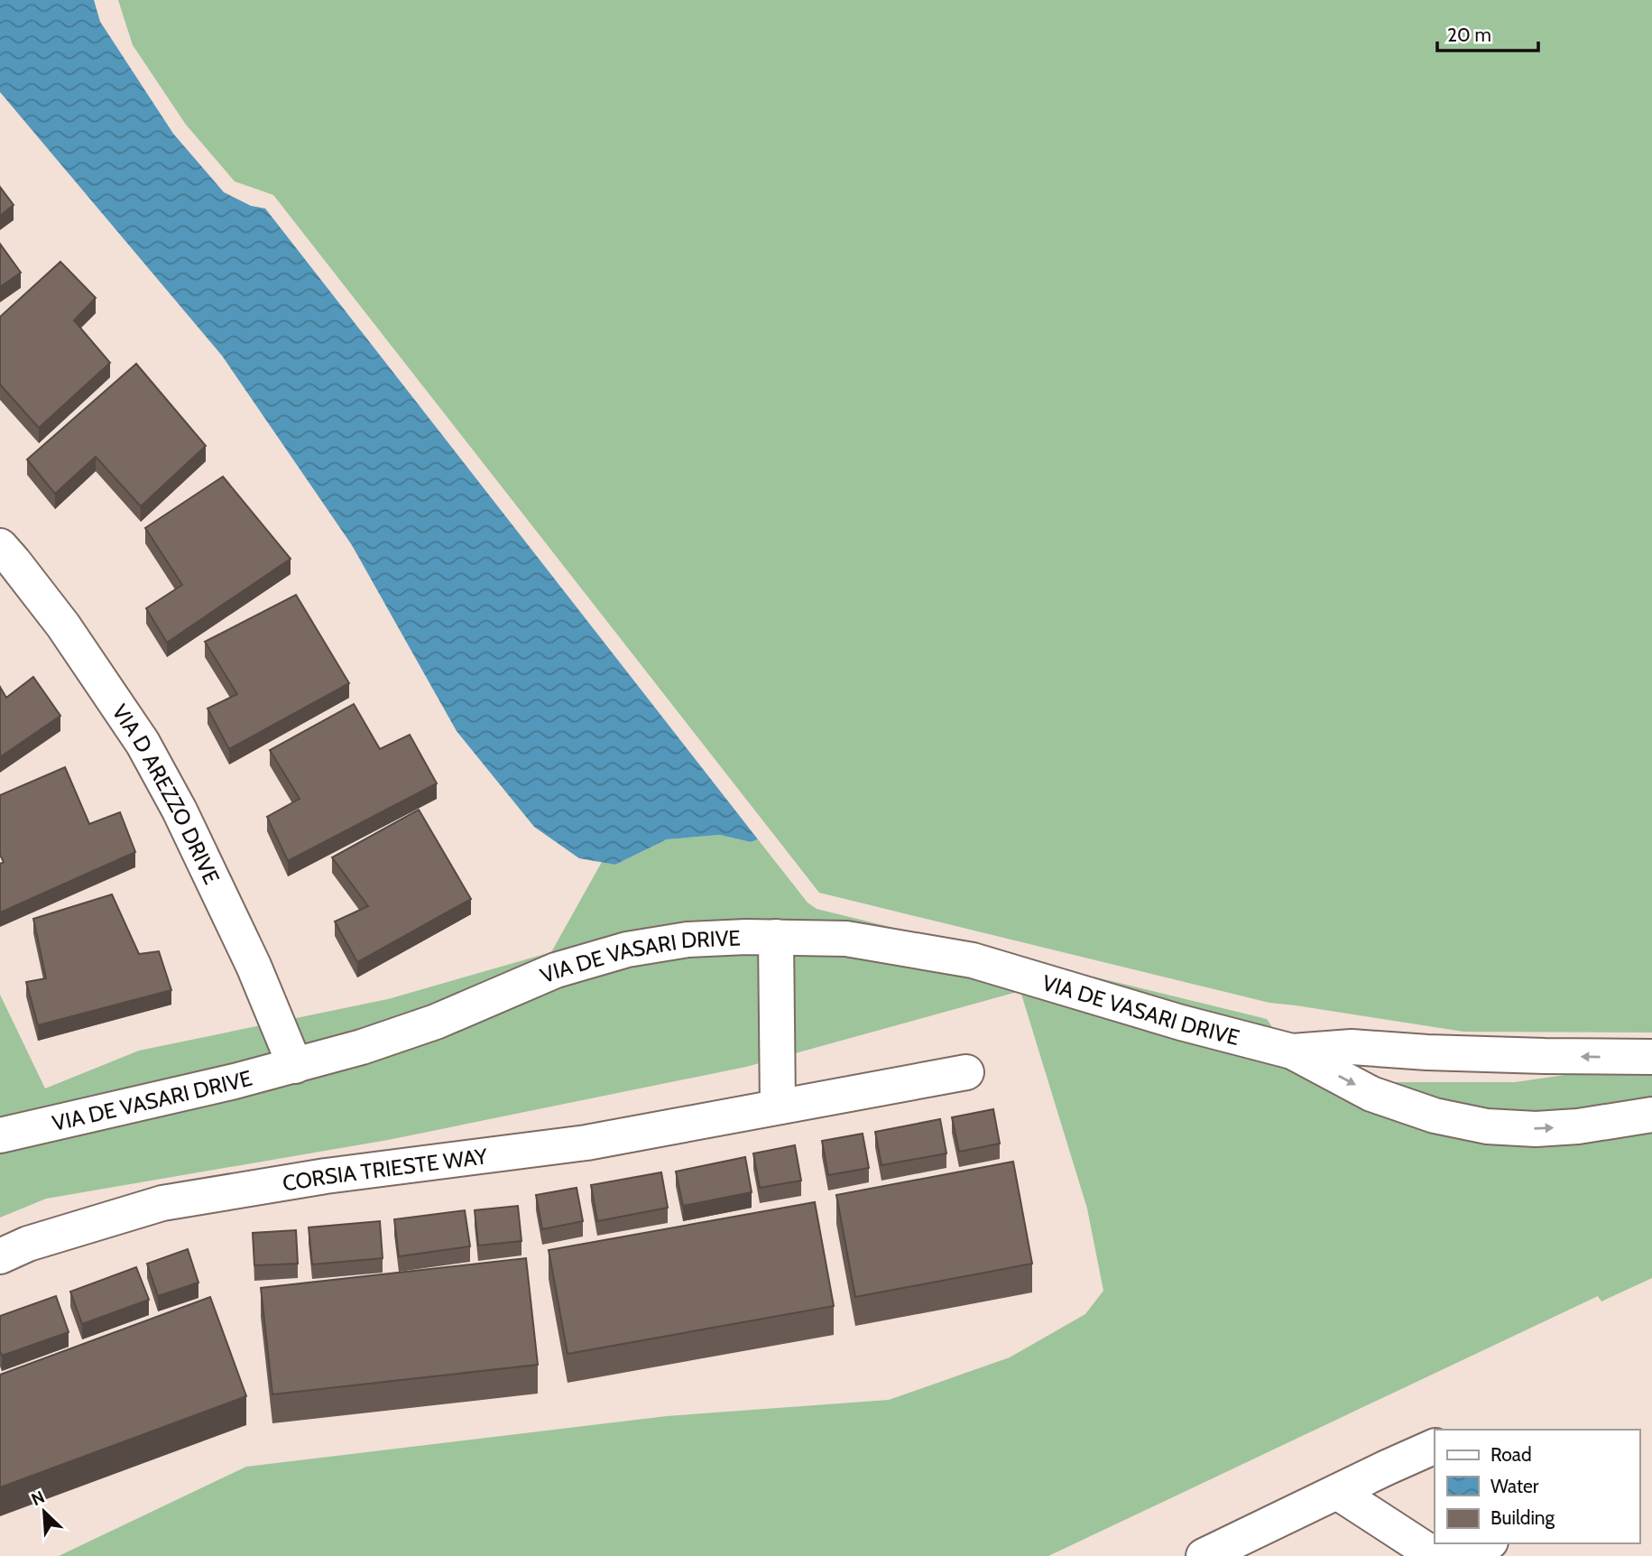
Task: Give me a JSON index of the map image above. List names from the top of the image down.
{
  "streets": {
    "street": ["VIA D AREZZO DRIVE", "VIA DE VASARI DRIVE", "CORSIA TRIESTE WAY"]
  },
  "crossings": [
    ["VIA D AREZZO DRIVE", "VIA DE VASARI DRIVE"]
  ],
  "legend": ["Road", "Water", "Building"],
  "scale_bar": "20 m",
  "north": "top left"
}
